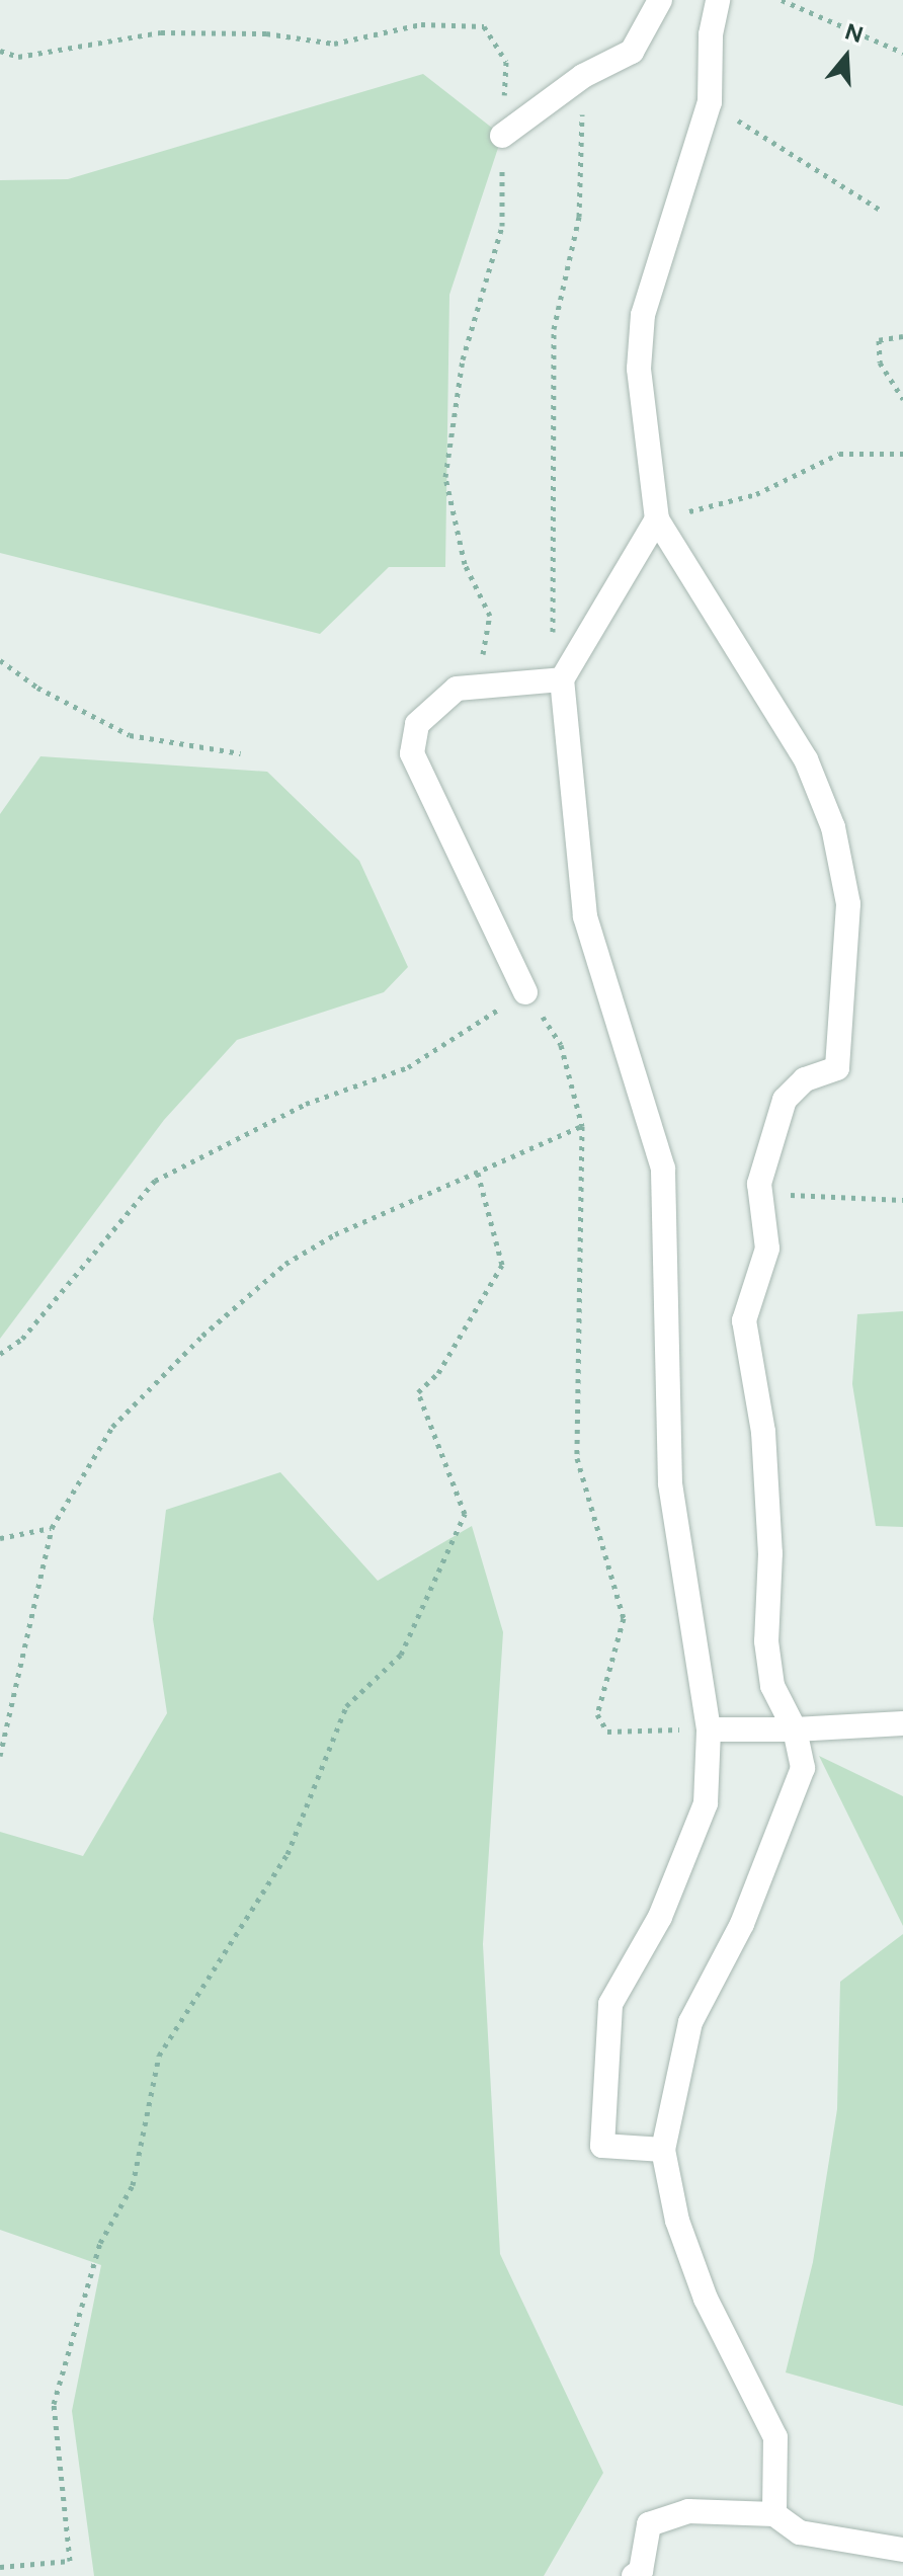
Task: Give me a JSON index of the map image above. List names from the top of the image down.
{
  "north": "top"
}
